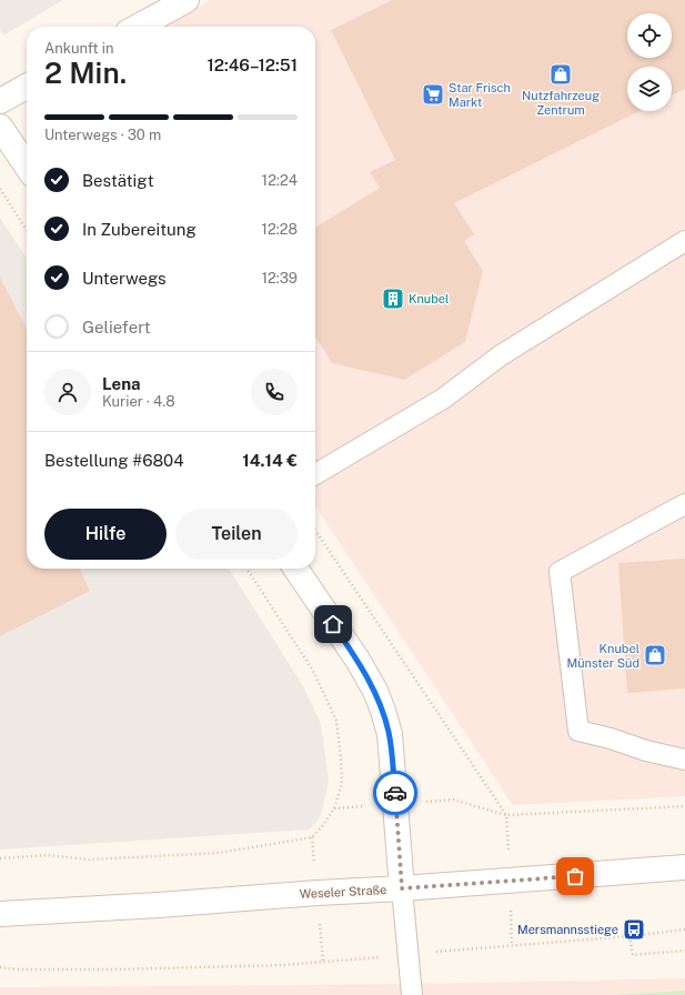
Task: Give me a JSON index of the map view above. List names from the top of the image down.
{
  "streets": {
    "main road": ["Weseler Straße"]
  },
  "places": {
    "shop": ["Nutzfahrzeug Zentrum", "Knubel Münster Süd"],
    "supermarket": ["Star Frisch Markt"],
    "building": ["Knubel"],
    "bus stop": ["Mersmannsstiege"]
  },
  "page": {
    "heading": ["2 Min.", "Ankunft in", "12:46–12:51"],
    "panel": [
      "Lena",
      "Kurier · 4.8",
      "Bestellung #6804",
      "14.14 €"
    ],
    "bar": "Unterwegs · 30 m",
    "list": [
      ["Bestätigt", "12:24"],
      ["In Zubereitung", "12:28"],
      ["Unterwegs", "12:39"],
      "Geliefert"
    ],
    "buttons": ["Hilfe", "Teilen"]
  }
}
